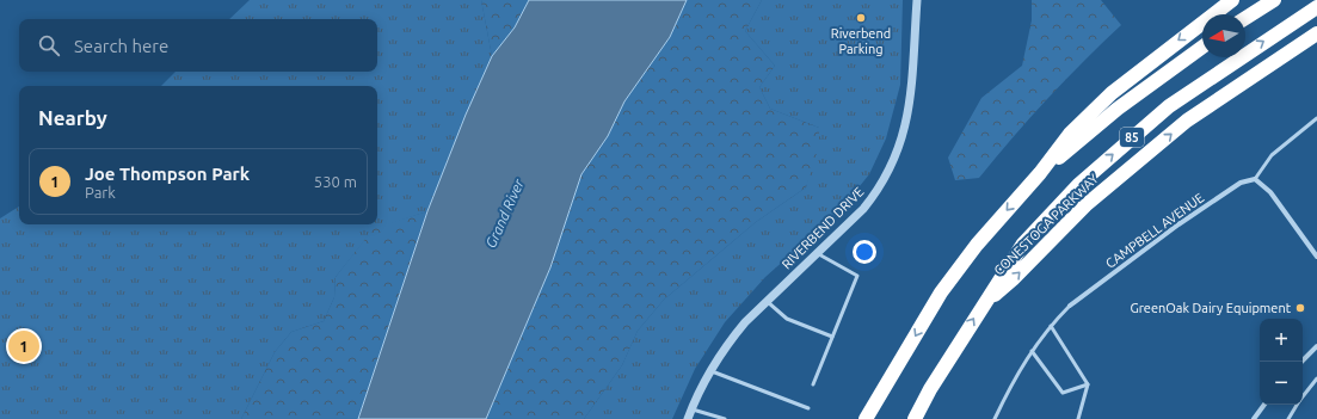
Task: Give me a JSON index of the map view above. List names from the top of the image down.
{
  "streets": {
    "highway": ["85", "CONESTOGA PARKWAY"],
    "street": ["RIVERBEND DRIVE", "CAMPBELL AVENUE"]
  },
  "water": ["Grand River"],
  "places": ["Riverbend Parking", "GreenOak Dairy Equipment"],
  "north": "left",
  "page": {
    "search": "Search here",
    "heading": "Nearby",
    "list": [
      {
        "mark": "1",
        "name": "Joe Thompson Park",
        "note": "Park",
        "value": "530 m"
      }
    ],
    "map_buttons": ["+", "−"],
    "pins": "1"
  }
}
